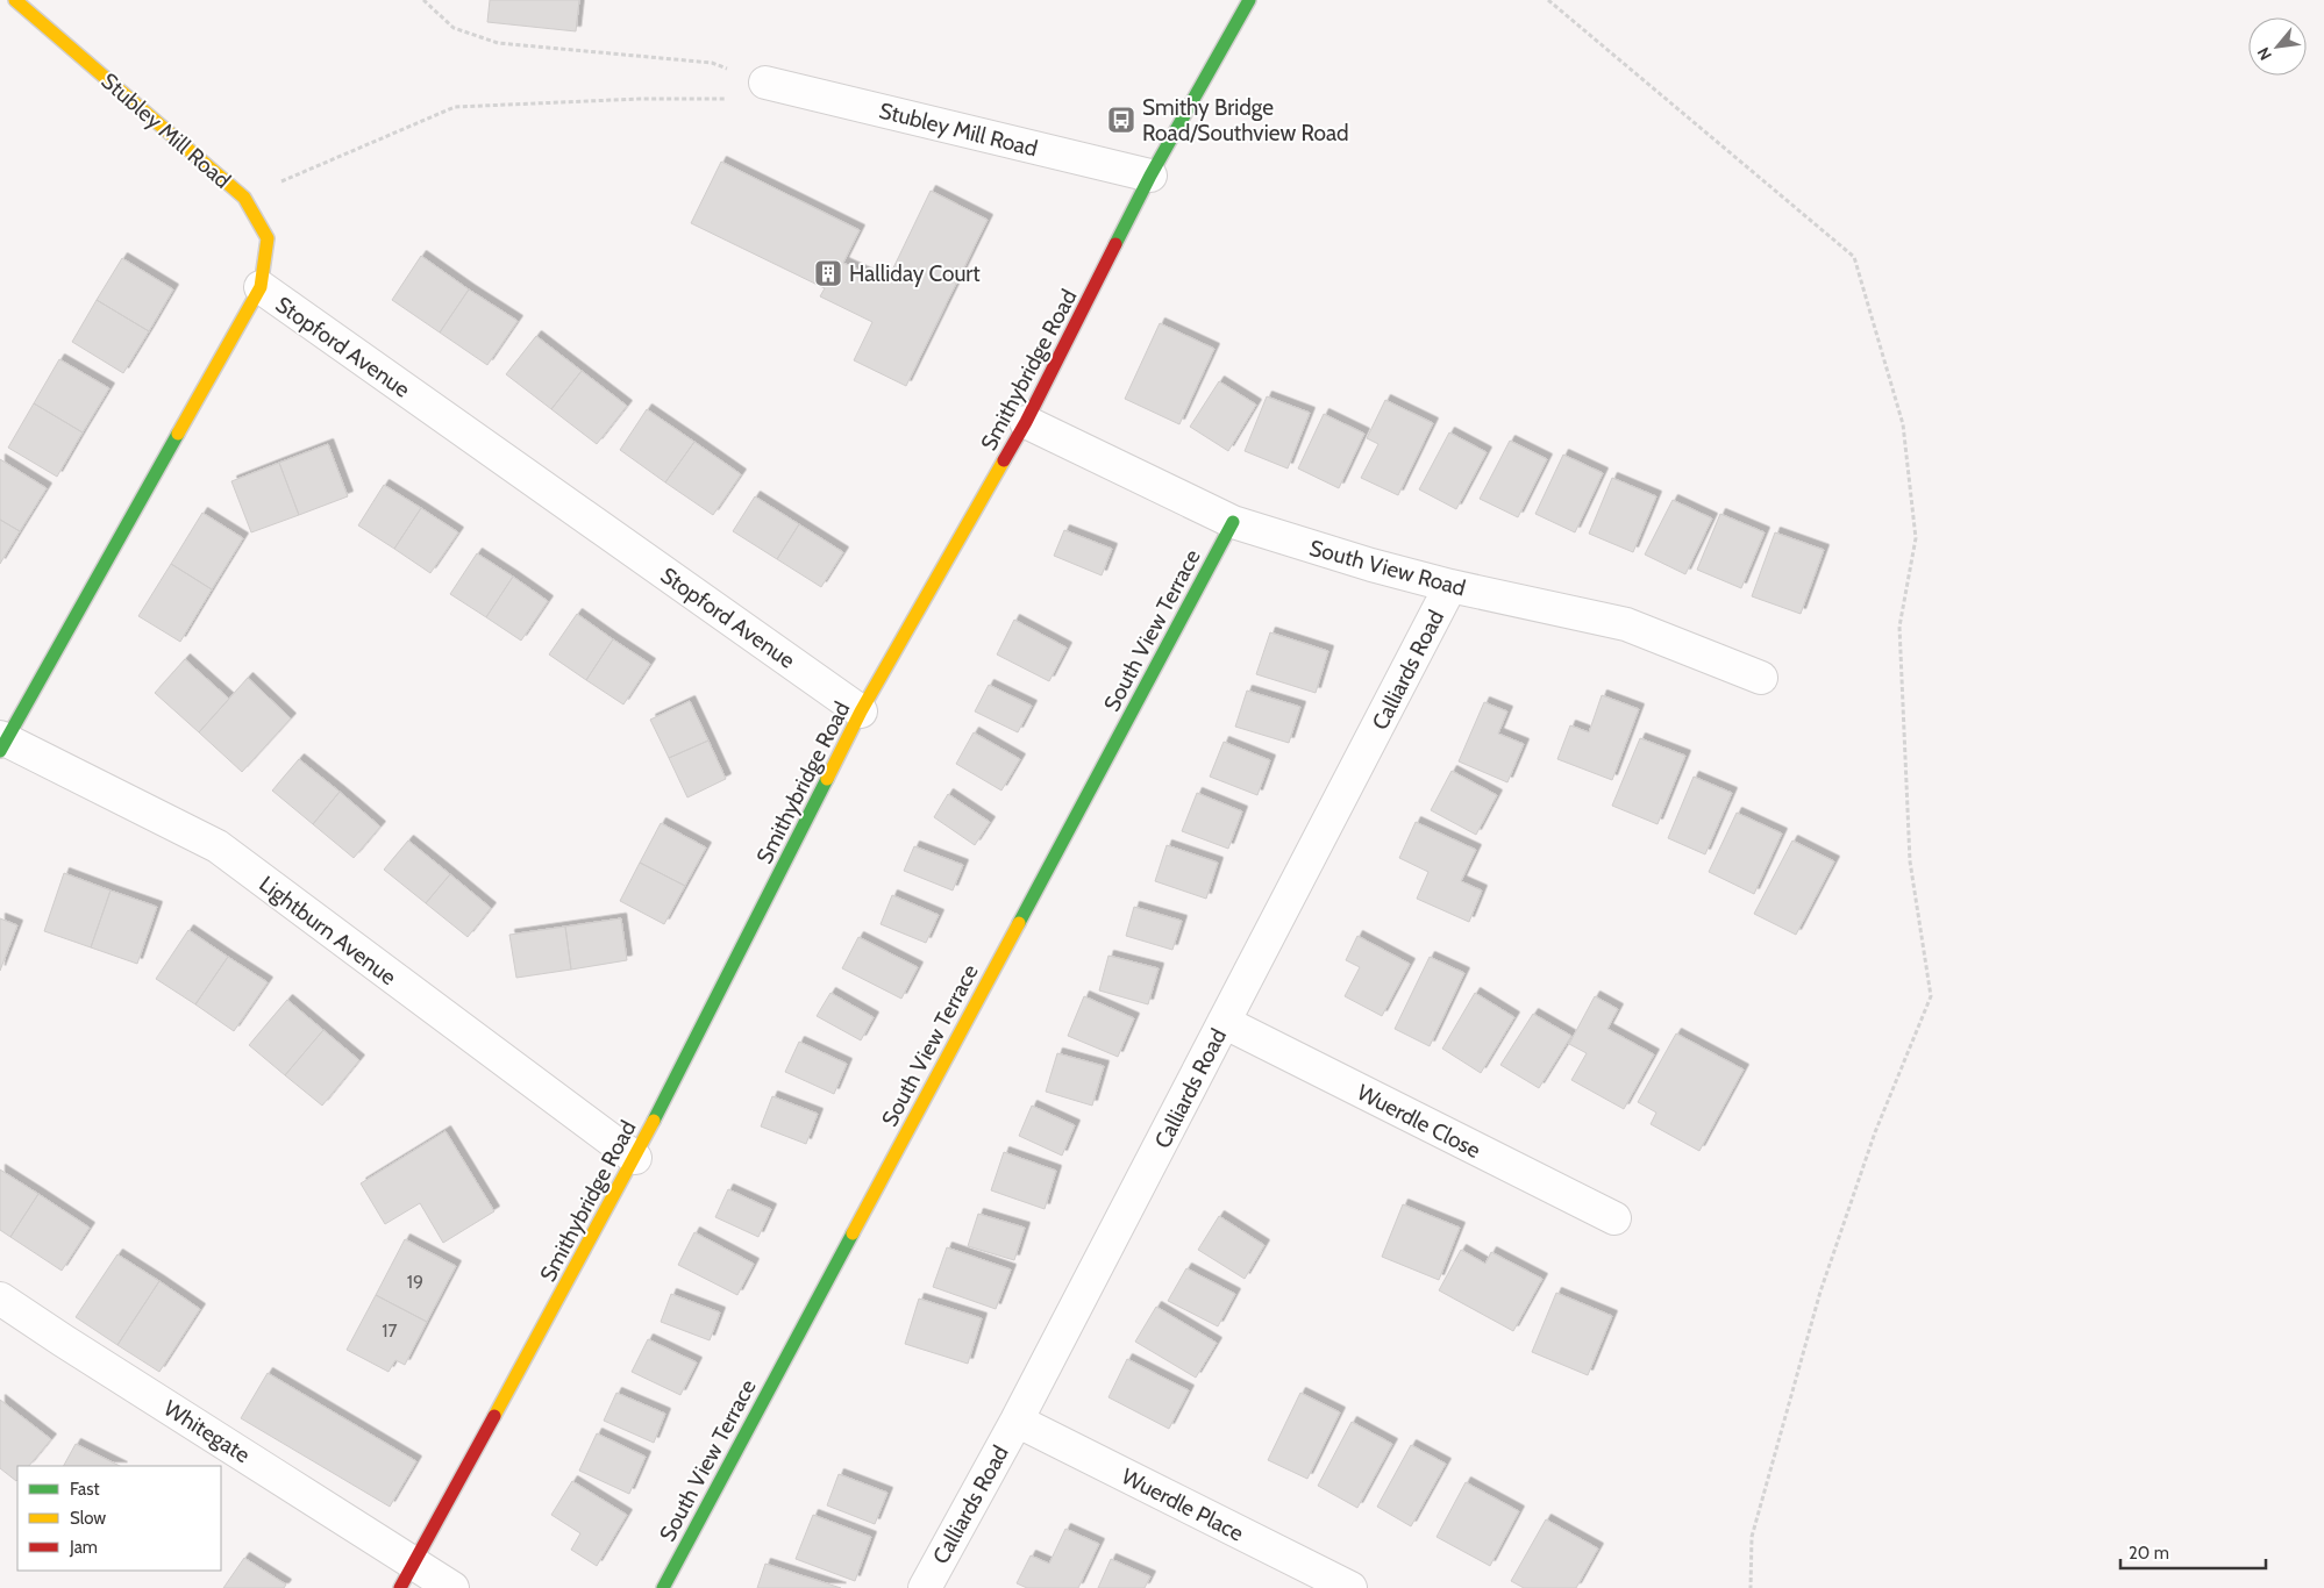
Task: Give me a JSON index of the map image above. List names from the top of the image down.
{
  "streets": {
    "street": [
      "Stubley Mill Road",
      "Stopford Avenue",
      "Smithybridge Road",
      "South View Road",
      "South View Terrace",
      "Calliards Road",
      "Lightburn Avenue",
      "Wuerdle Close",
      "Whitegate",
      "Wuerdle Place"
    ]
  },
  "crossings": [
    ["Stubley Mill Road", "Stopford Avenue"],
    ["Stubley Mill Road", "Smithybridge Road"],
    ["Stopford Avenue", "Smithybridge Road"],
    ["Stopford Avenue", "Lightburn Avenue"],
    ["Smithybridge Road", "South View Road"],
    ["Smithybridge Road", "Lightburn Avenue"],
    ["Smithybridge Road", "Whitegate"],
    ["South View Road", "South View Terrace"],
    ["South View Road", "Calliards Road"],
    ["Calliards Road", "Wuerdle Close"],
    ["Calliards Road", "Wuerdle Place"]
  ],
  "places": {
    "bus stop": ["Smithy Bridge Road/Southview Road"],
    "building": ["Halliday Court"]
  },
  "house_numbers": ["19", "17"],
  "legend": ["Fast", "Slow", "Jam"],
  "scale_bar": "20 m",
  "north": "bottom left"
}
